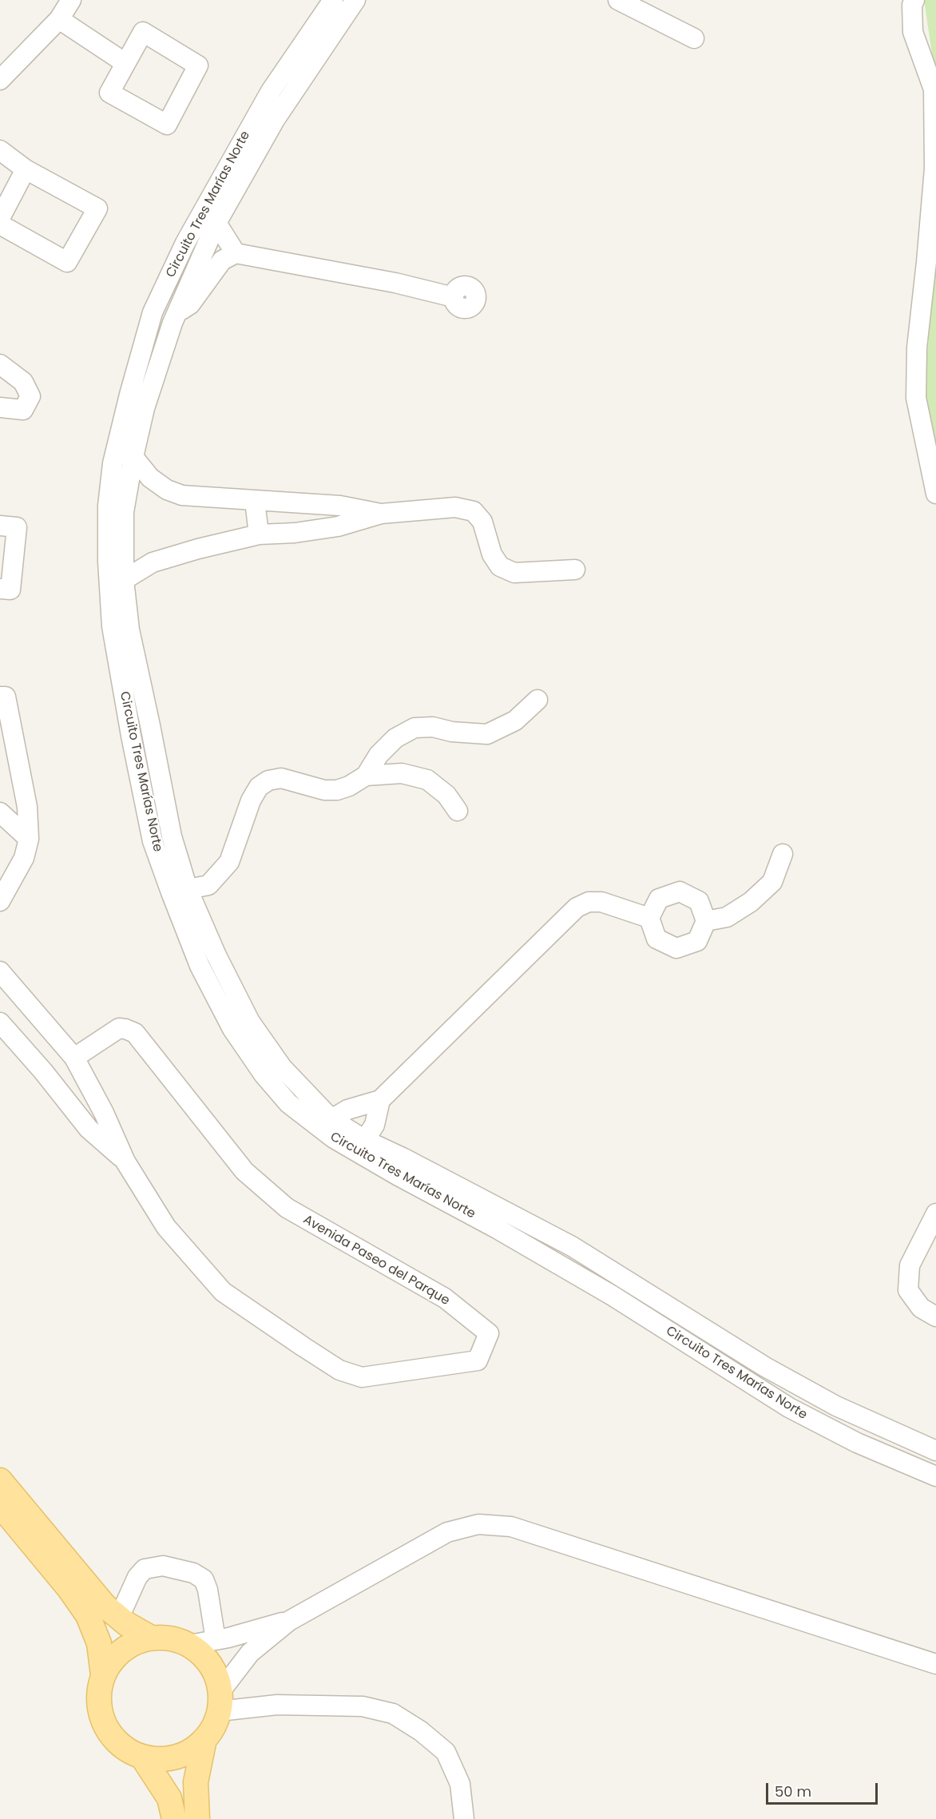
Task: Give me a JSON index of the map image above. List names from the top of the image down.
{
  "streets": {
    "street": ["Circuito Tres Marías Norte", "Avenida Paseo del Parque"]
  },
  "scale_bar": "50 m"
}
